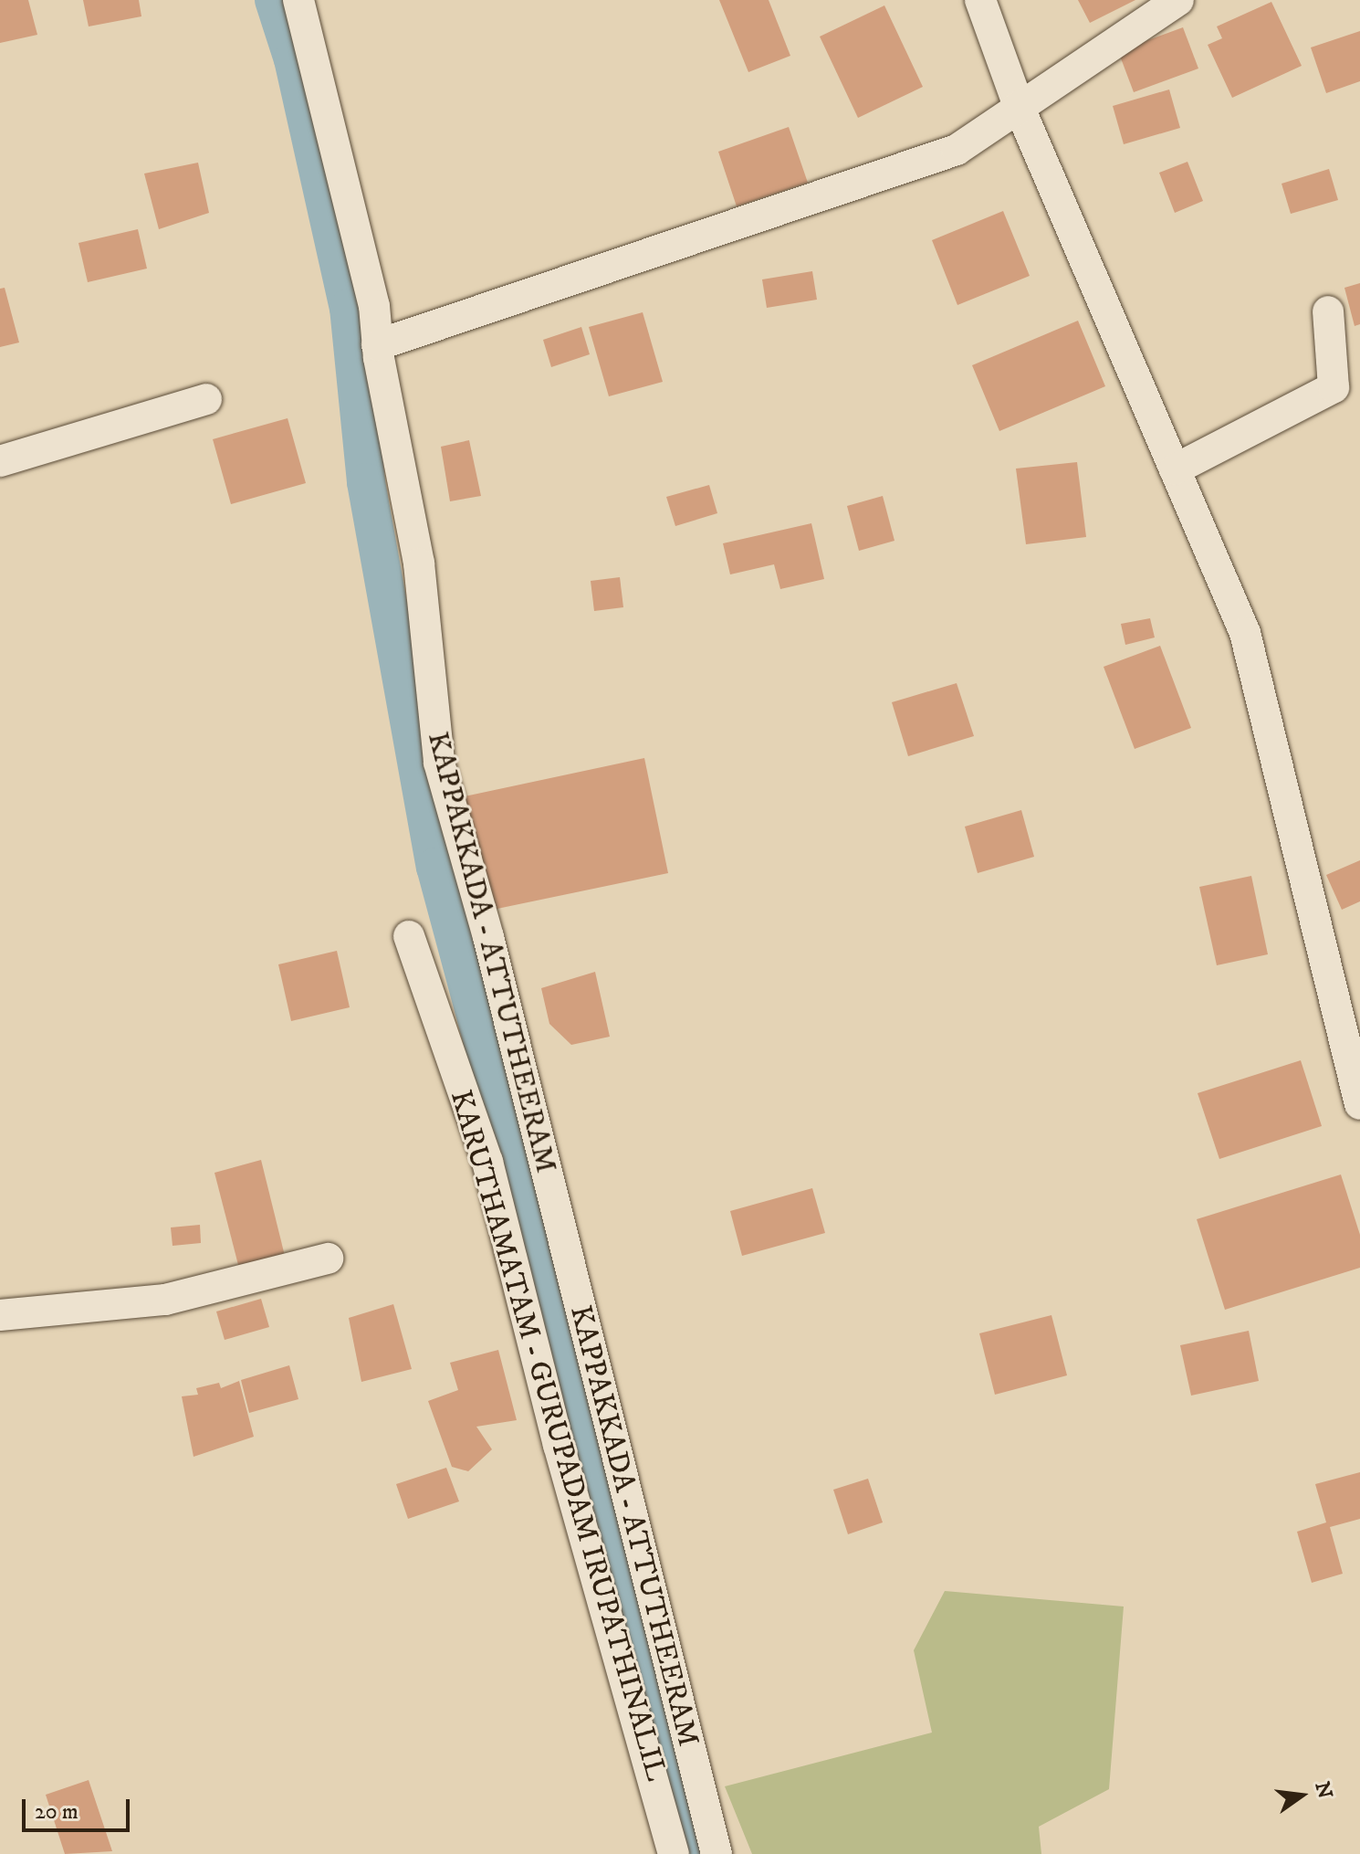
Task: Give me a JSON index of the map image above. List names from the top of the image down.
{
  "streets": {
    "street": ["KAPPAKKADA - ATTUTHEERAM", "KARUTHAMATAM - GURUPADAM IRUPATHINALIL"]
  },
  "scale_bar": "20 m",
  "north": "right"
}
